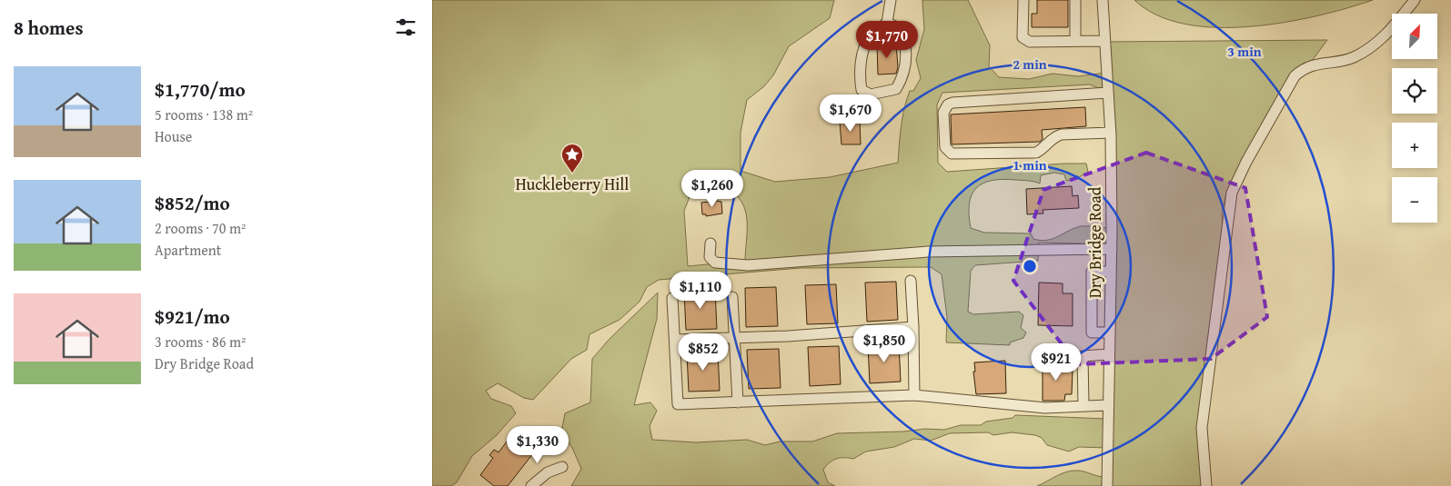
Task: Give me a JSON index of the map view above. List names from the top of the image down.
{
  "streets": {
    "street": ["Dry Bridge Road"]
  },
  "places": {
    "place": ["Huckleberry Hill"]
  },
  "north": "top right",
  "page": {
    "heading": "8 homes",
    "map_buttons": ["+", "−"],
    "price": [
      "$1,770",
      "$1,670",
      "$1,260",
      "$1,110",
      "$1,850",
      "$852",
      "$921",
      "$1,330"
    ],
    "list": [
      {
        "name": "$1,770/mo",
        "note": "5 rooms · 138 m² · House"
      },
      {
        "name": "$852/mo",
        "note": "2 rooms · 70 m² · Apartment"
      },
      {
        "name": "$921/mo",
        "note": "3 rooms · 86 m² · Dry Bridge Road"
      }
    ]
  },
  "rings": ["3 min", "2 min", "1 min"]
}
